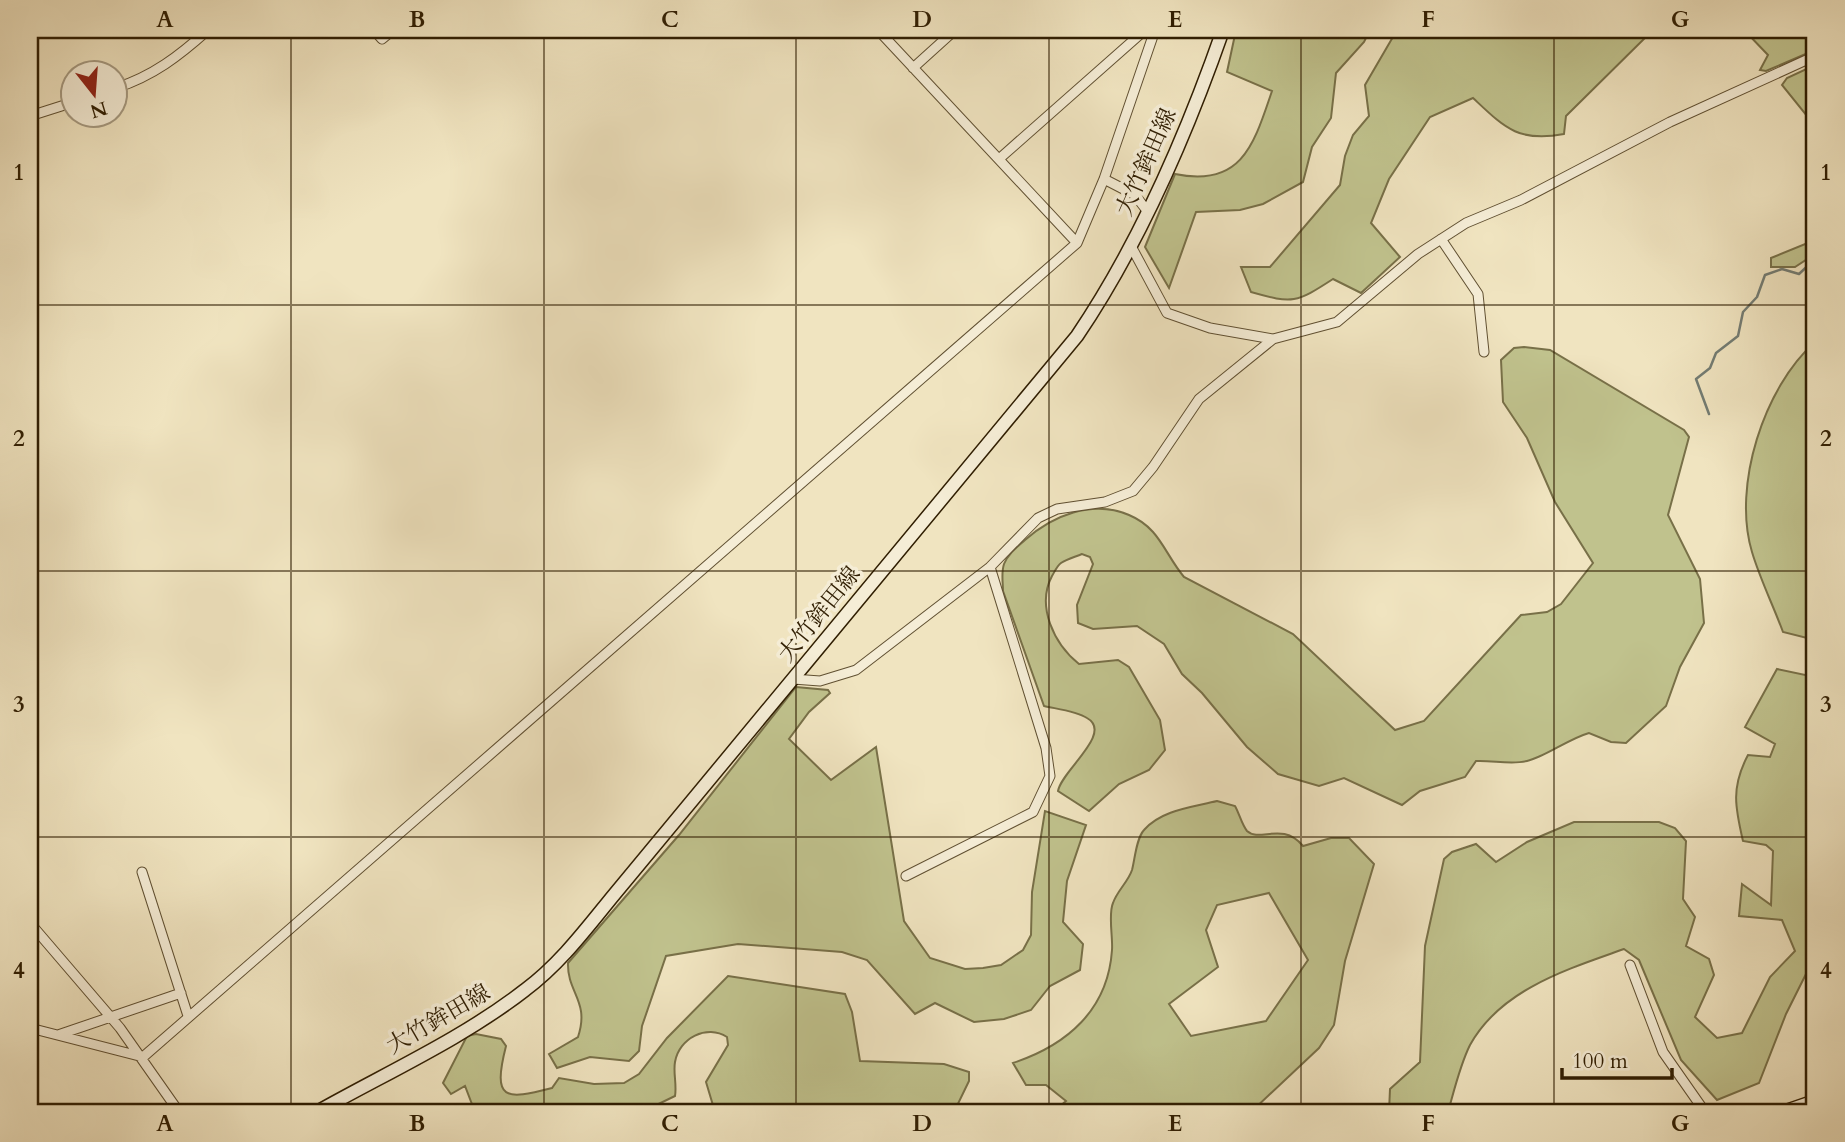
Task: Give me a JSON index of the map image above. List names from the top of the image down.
{
  "streets": {
    "main road": ["大竹鉾田線"]
  },
  "scale_bar": "100 m",
  "north": "bottom",
  "grid": {
    "columns": [
      "A",
      "B",
      "C",
      "D",
      "E",
      "F",
      "G"
    ],
    "rows": [
      "1",
      "2",
      "3",
      "4"
    ]
  }
}
